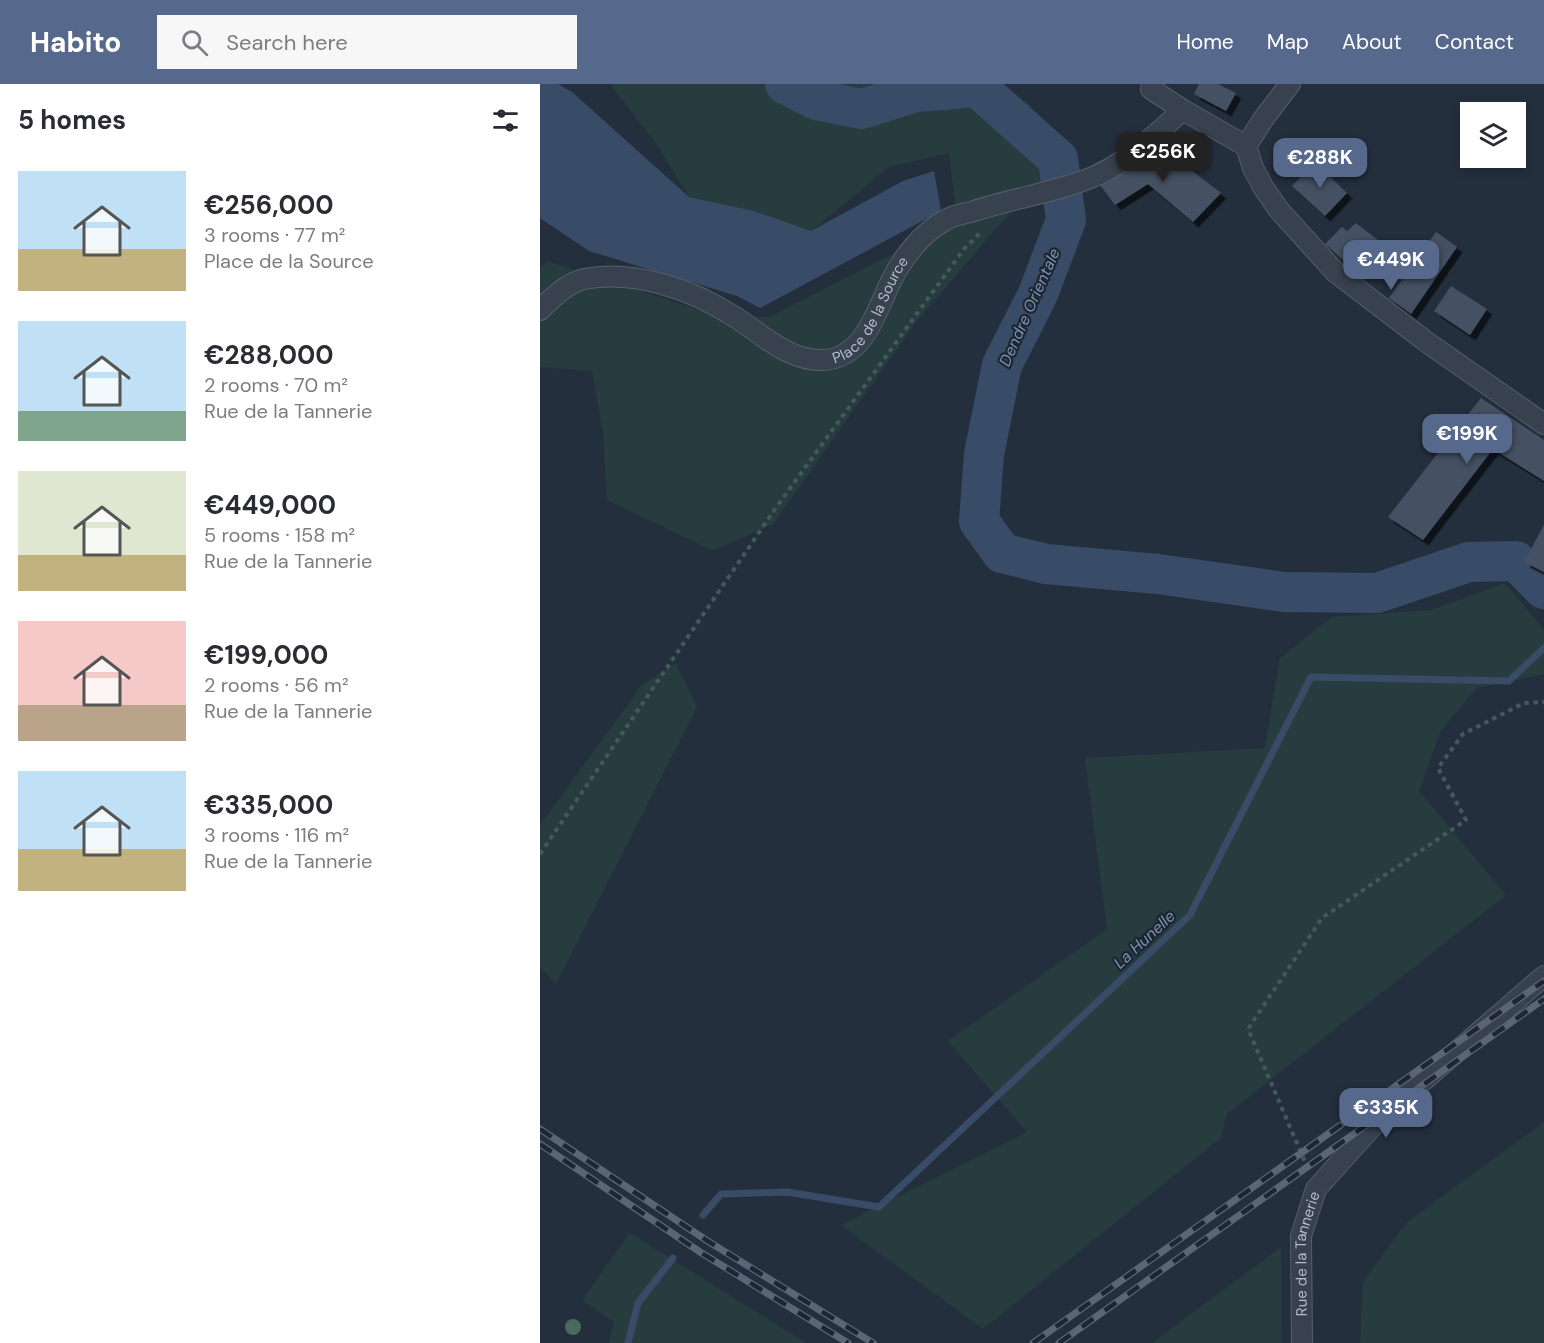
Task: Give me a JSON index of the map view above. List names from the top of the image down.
{
  "streets": {
    "street": ["Place de la Source", "Rue de la Tannerie"]
  },
  "water": ["Dendre Orientale", "La Hunelle"],
  "page": {
    "header": "Habito",
    "search": "Search here",
    "nav": [
      "Home",
      "Map",
      "About",
      "Contact"
    ],
    "heading": "5 homes",
    "price": [
      "€256K",
      "€288K",
      "€449K",
      "€199K",
      "€335K"
    ],
    "list": [
      {
        "name": "€256,000",
        "note": "3 rooms · 77 m² · Place de la Source"
      },
      {
        "name": "€288,000",
        "note": "2 rooms · 70 m² · Rue de la Tannerie"
      },
      {
        "name": "€449,000",
        "note": "5 rooms · 158 m² · Rue de la Tannerie"
      },
      {
        "name": "€199,000",
        "note": "2 rooms · 56 m² · Rue de la Tannerie"
      },
      {
        "name": "€335,000",
        "note": "3 rooms · 116 m² · Rue de la Tannerie"
      }
    ]
  }
}
